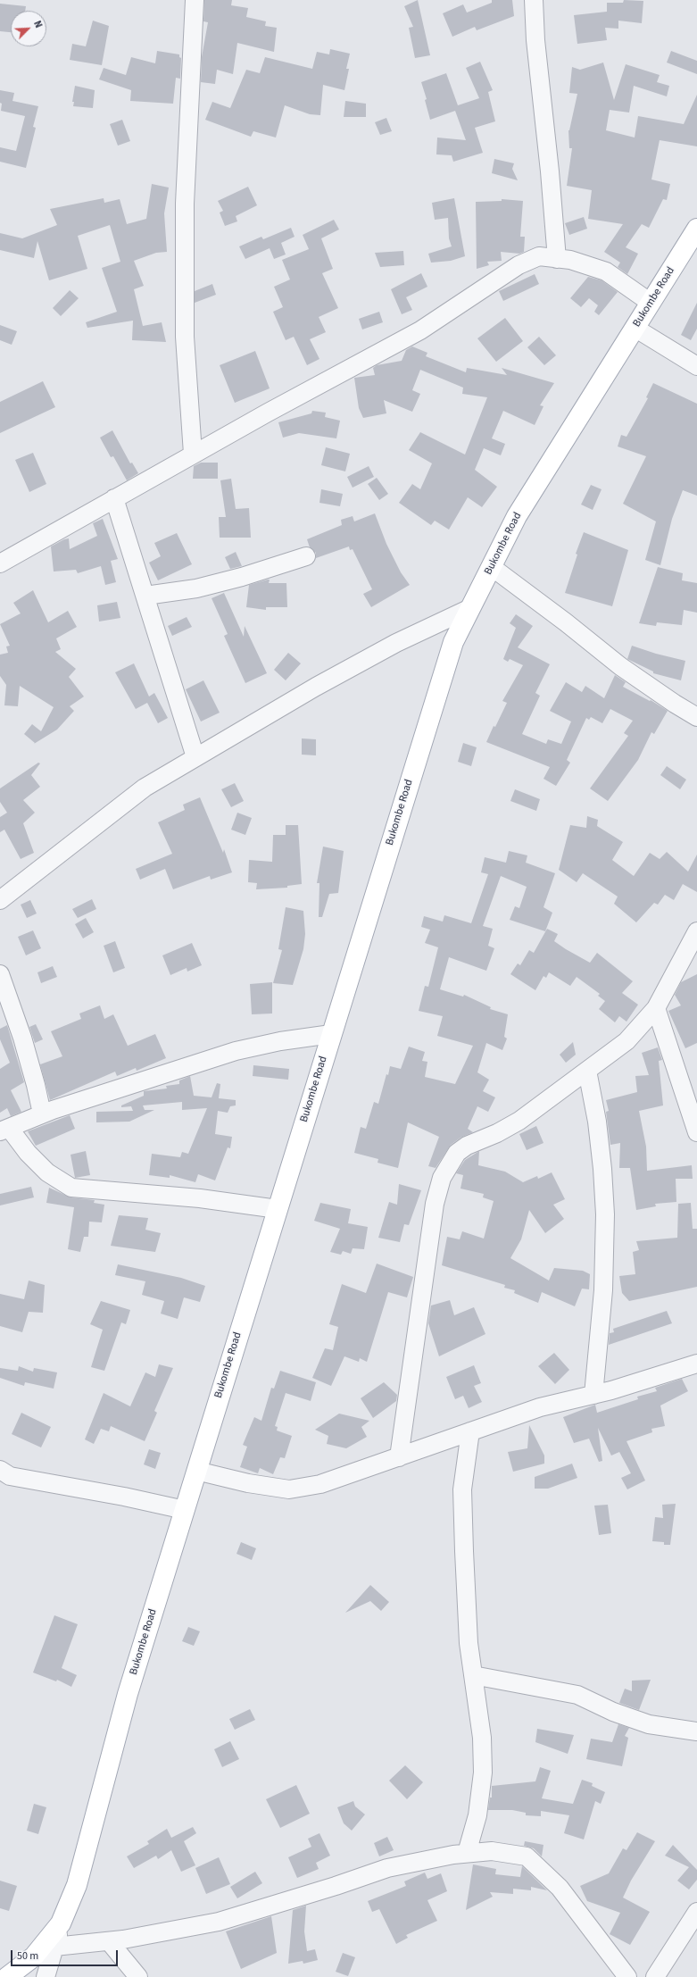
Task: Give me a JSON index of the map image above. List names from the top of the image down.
{
  "streets": {
    "main road": ["Bukombe Road"]
  },
  "scale_bar": "50 m",
  "north": "top right"
}
